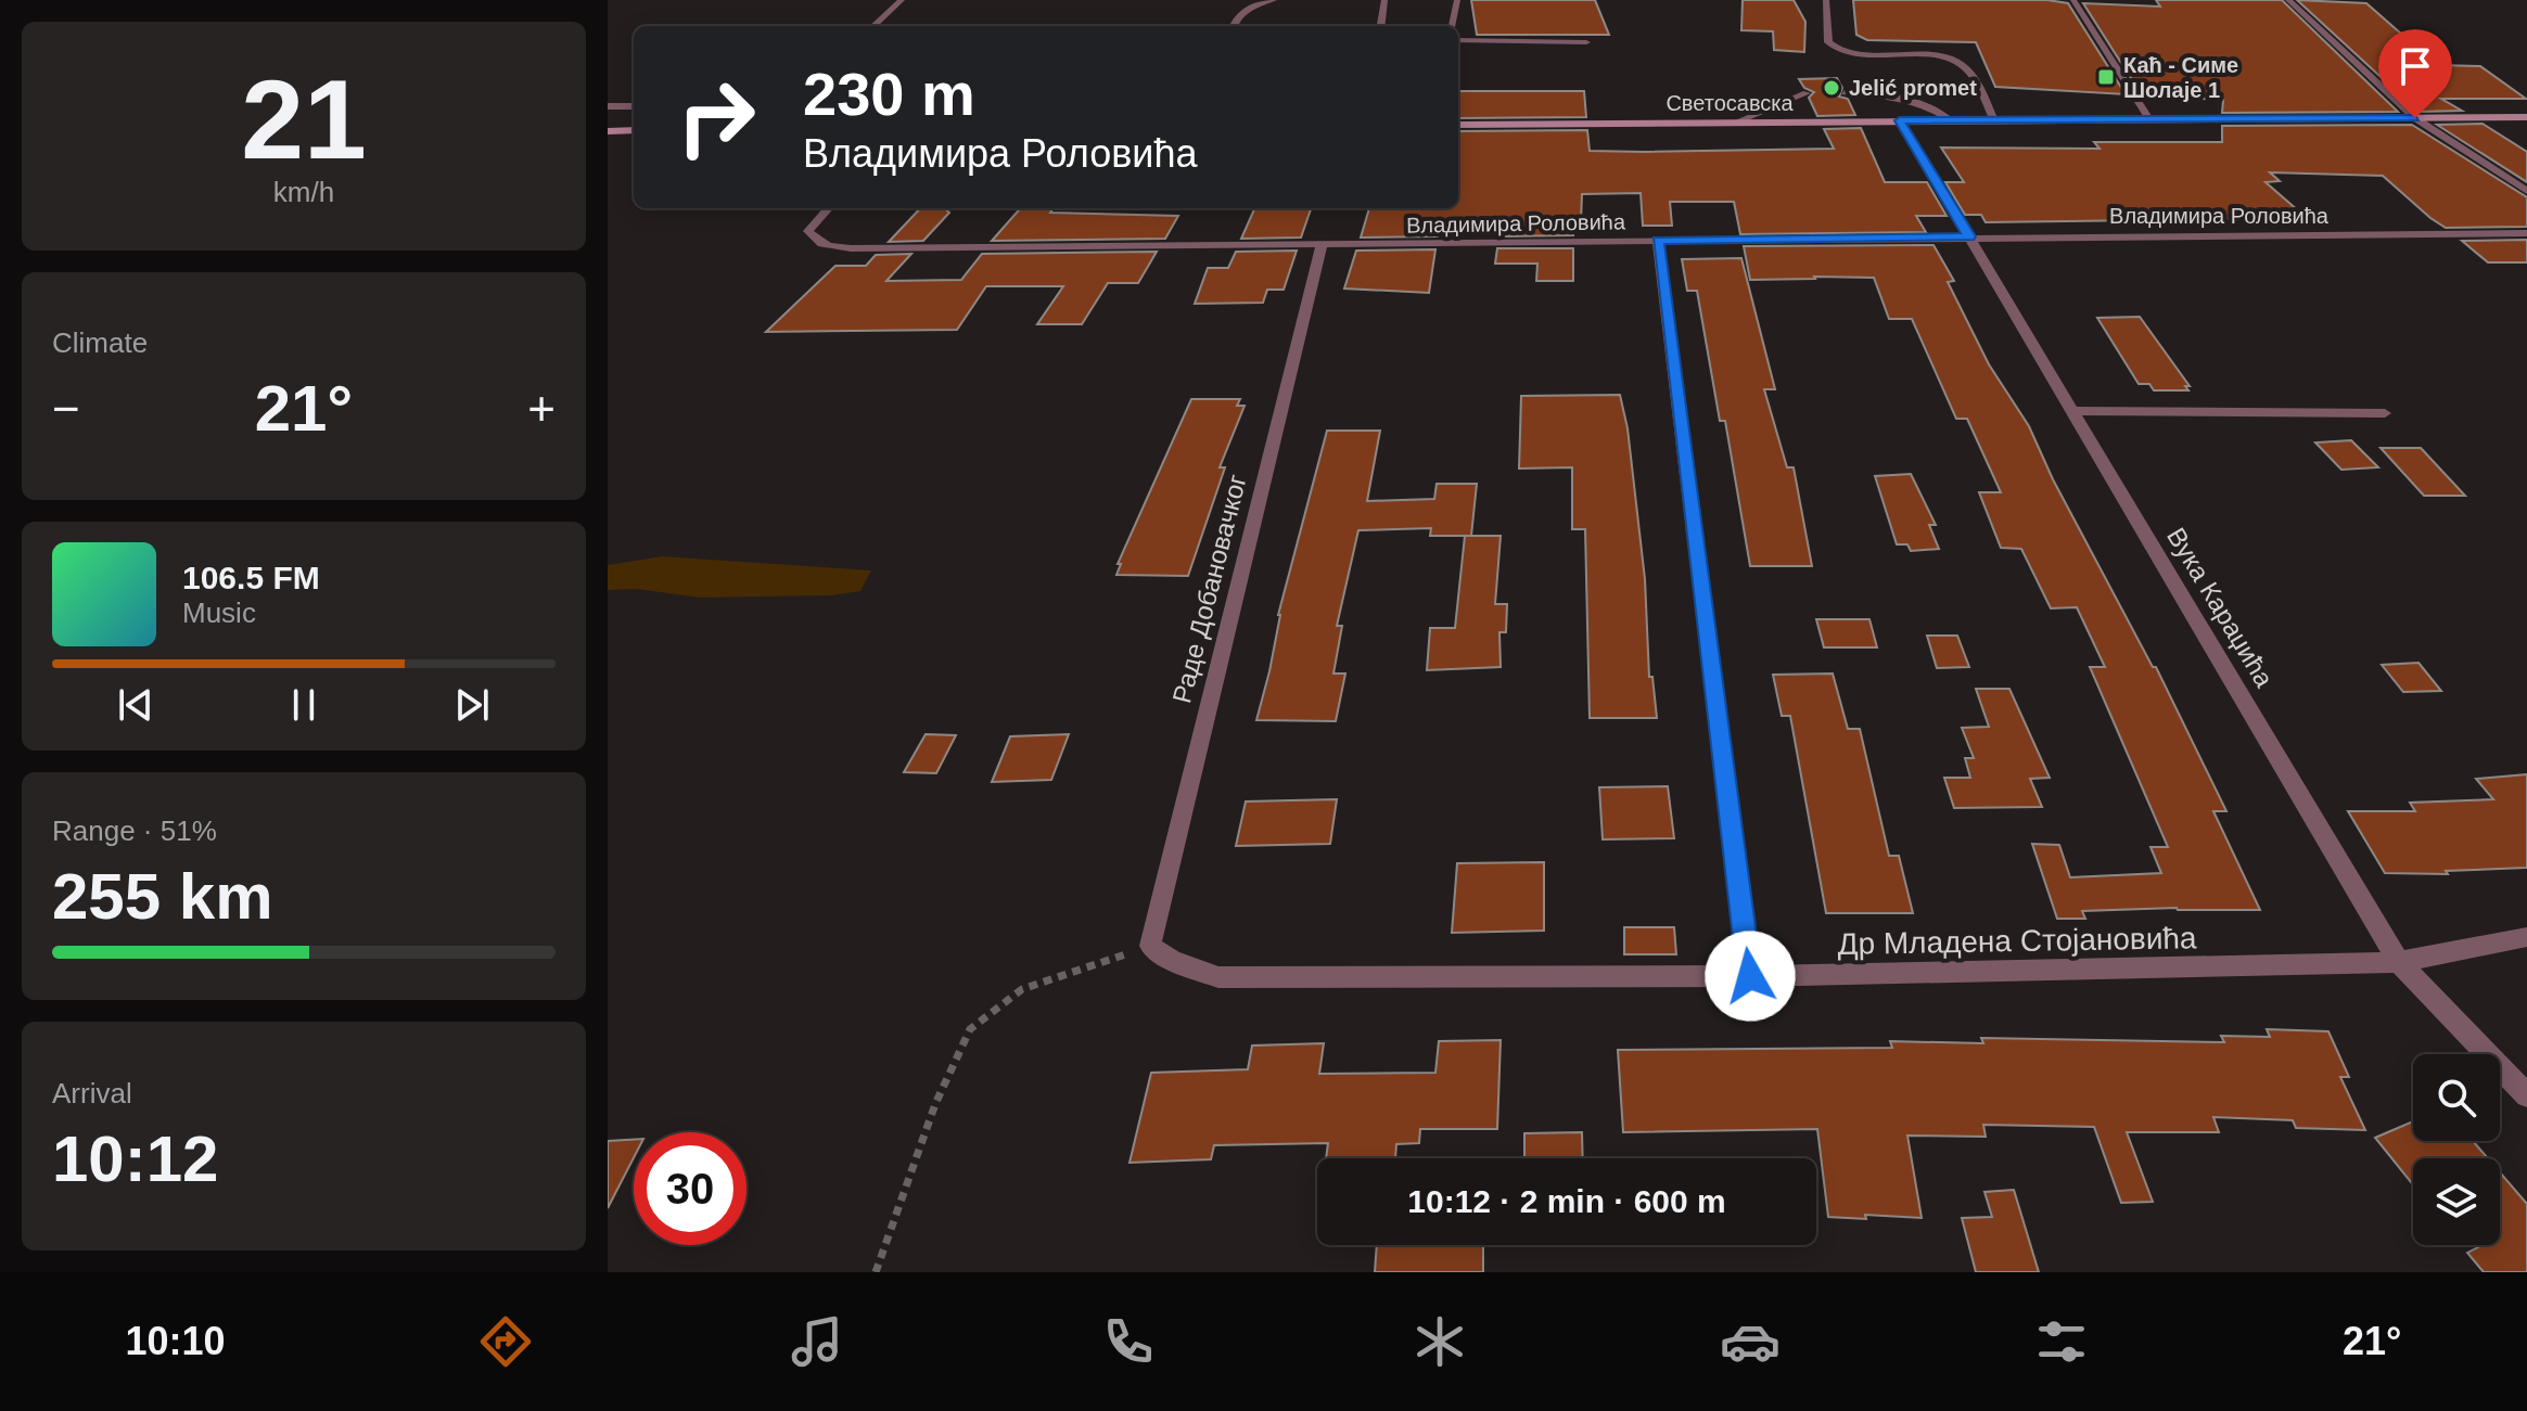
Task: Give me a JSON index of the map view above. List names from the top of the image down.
{
  "streets": {
    "main road": ["Светосавска"],
    "street": [
      "Владимира Роловића",
      "Раде Добановачког",
      "Вука Караџића",
      "Др Младена Стојановића"
    ]
  },
  "crossings": [
    ["Светосавска", "Вука Караџића"],
    ["Владимира Роловића", "Раде Добановачког"],
    ["Владимира Роловића", "Вука Караџића"],
    ["Раде Добановачког", "Др Младена Стојановића"],
    ["Вука Караџића", "Др Младена Стојановића"]
  ],
  "places": {
    "transit": ["Каћ - Симе Шолаје 1"],
    "other": ["Jelić promet"]
  },
  "page": {
    "tile": [
      ["21", "km/h"],
      "Climate",
      ["Range · 51%", "255 km"],
      ["Arrival", "10:12"]
    ],
    "turn": ["230 m", "Владимира Роловића"],
    "heat": ["−", "21°", "+"],
    "song": ["106.5 FM", "Music"],
    "limit": "30",
    "trip": "10:12 · 2 min · 600 m",
    "tabs": ["10:10", "21°"]
  }
}
